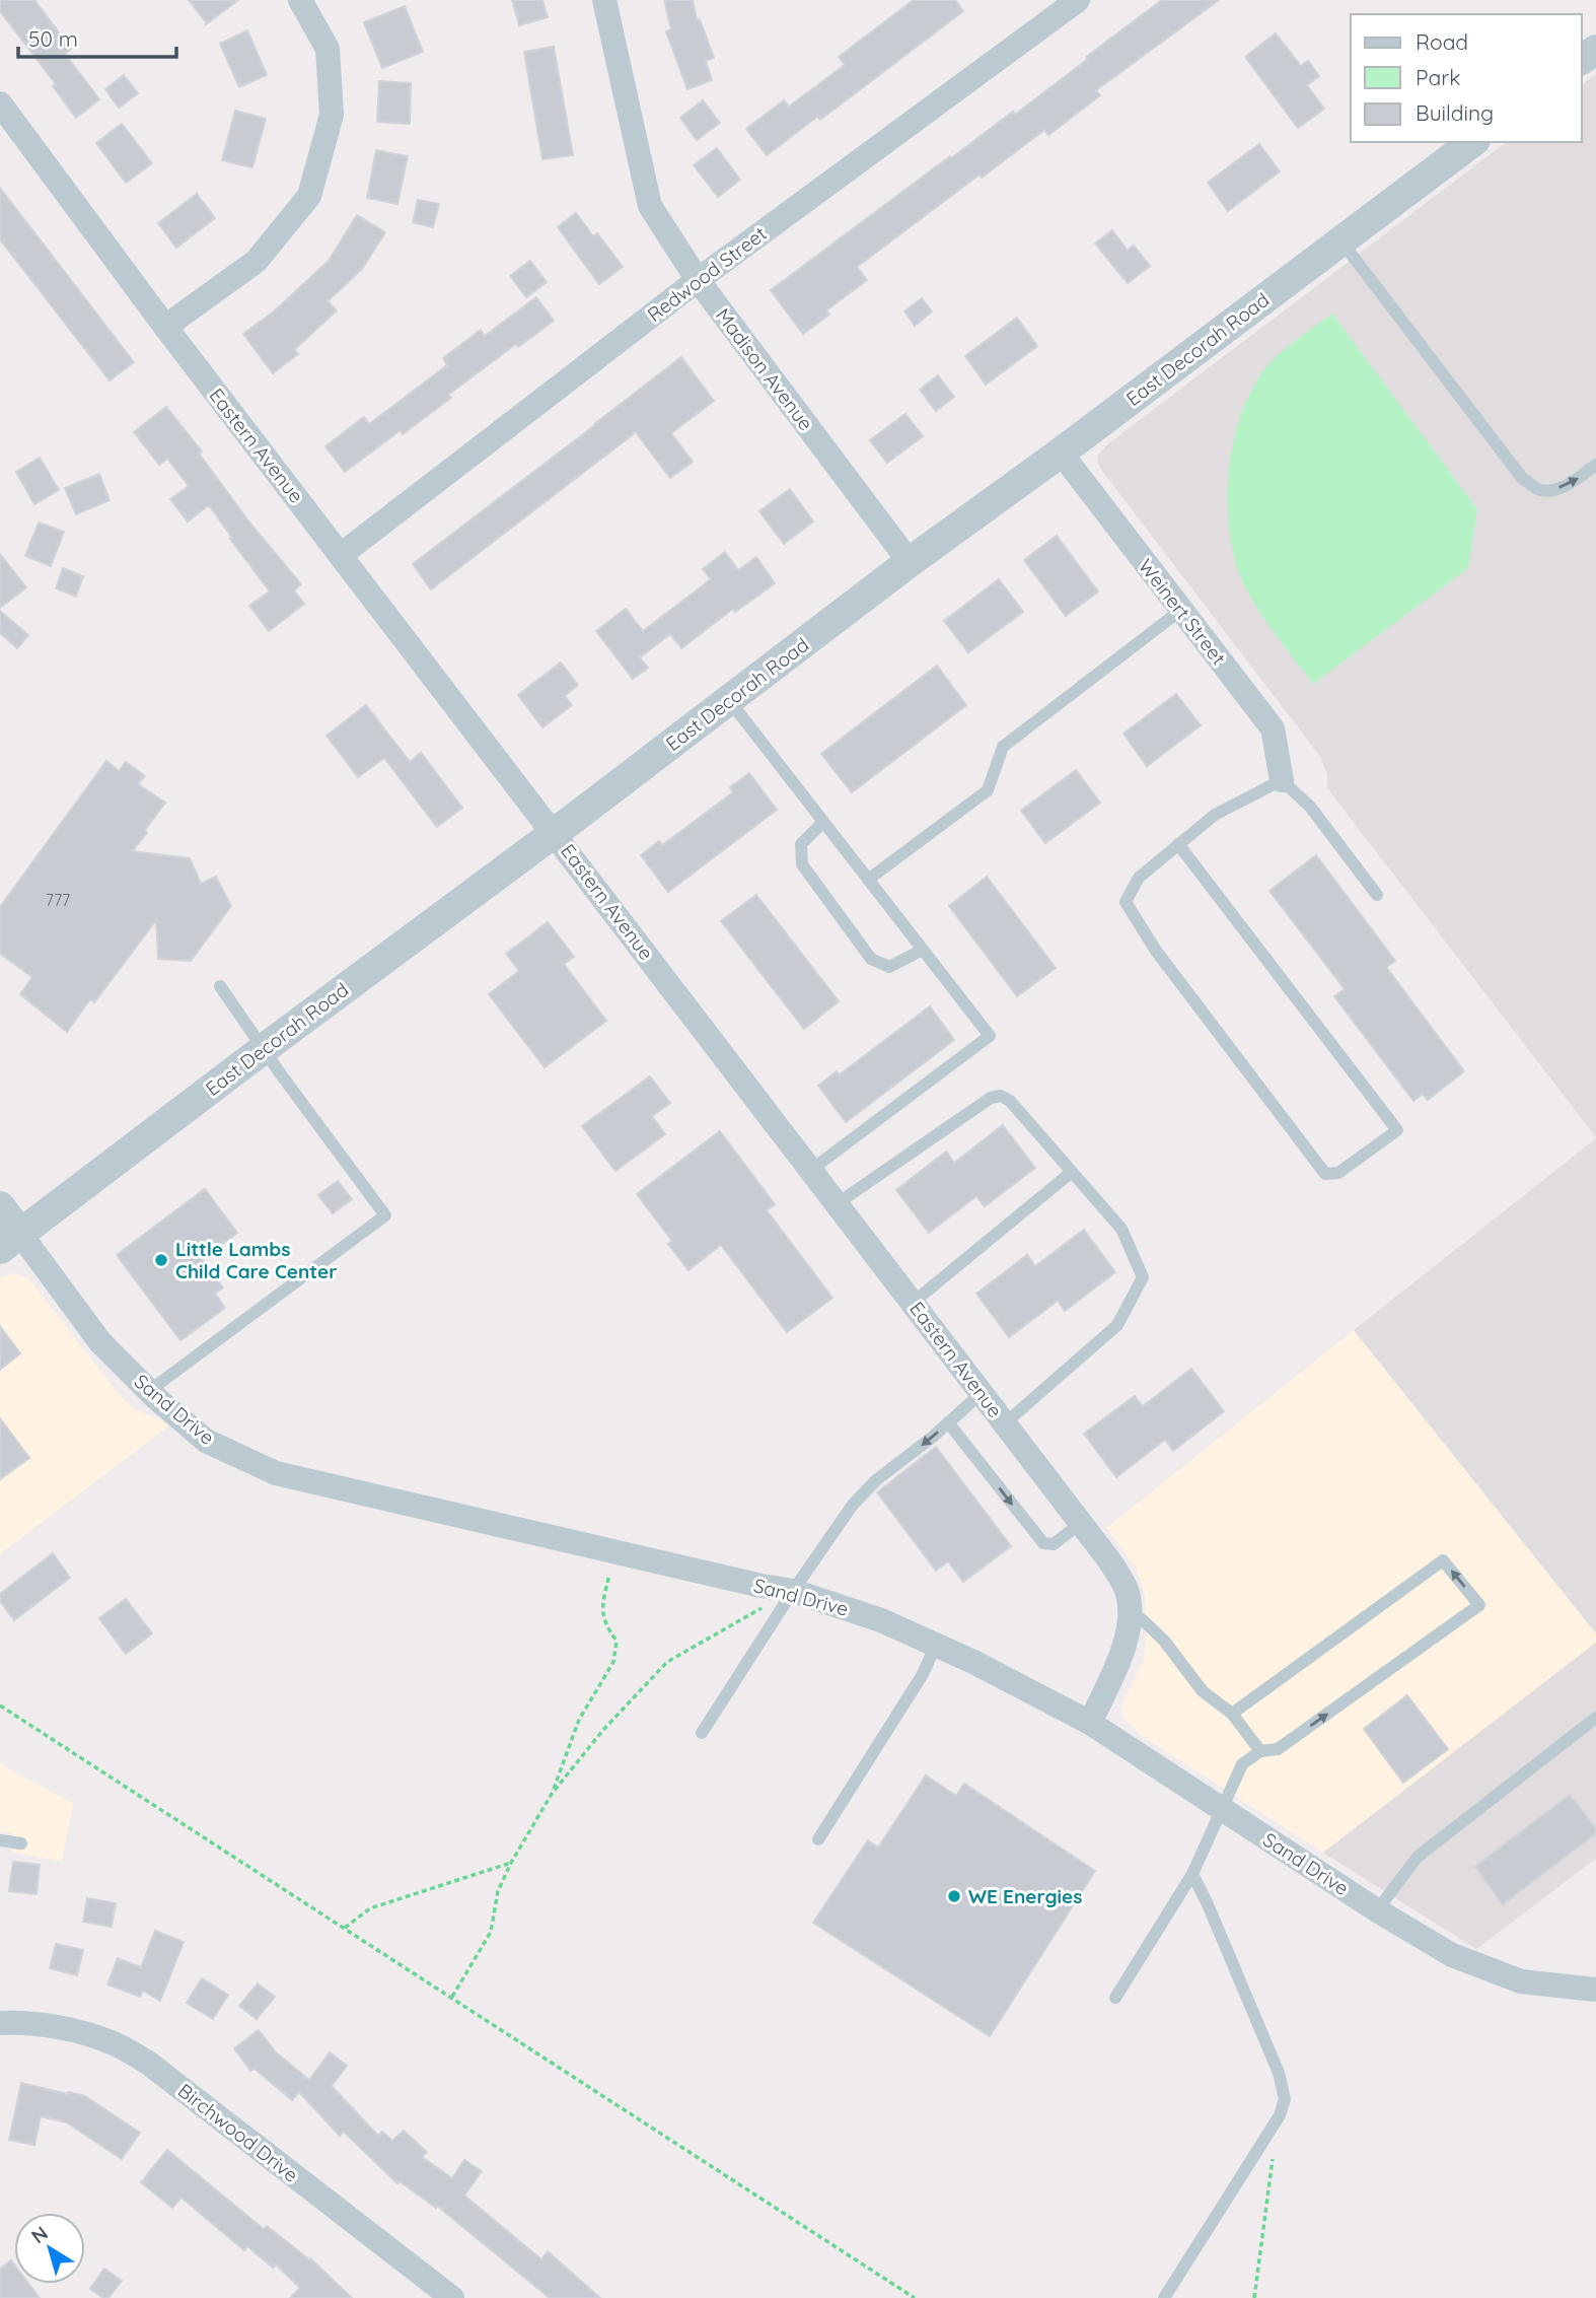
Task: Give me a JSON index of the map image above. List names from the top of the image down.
{
  "streets": {
    "street": [
      "Redwood Street",
      "East Decorah Road",
      "Madison Avenue",
      "Eastern Avenue",
      "Weinert Street",
      "Sand Drive",
      "Birchwood Drive"
    ]
  },
  "crossings": [
    ["Redwood Street", "Madison Avenue"],
    ["Redwood Street", "Eastern Avenue"],
    ["East Decorah Road", "Madison Avenue"],
    ["East Decorah Road", "Eastern Avenue"],
    ["East Decorah Road", "Weinert Street"],
    ["East Decorah Road", "Sand Drive"],
    ["Eastern Avenue", "Sand Drive"]
  ],
  "places": ["Little Lambs Child Care Center", "WE Energies"],
  "house_numbers": ["777"],
  "legend": ["Road", "Park", "Building"],
  "scale_bar": "50 m",
  "north": "top left"
}
